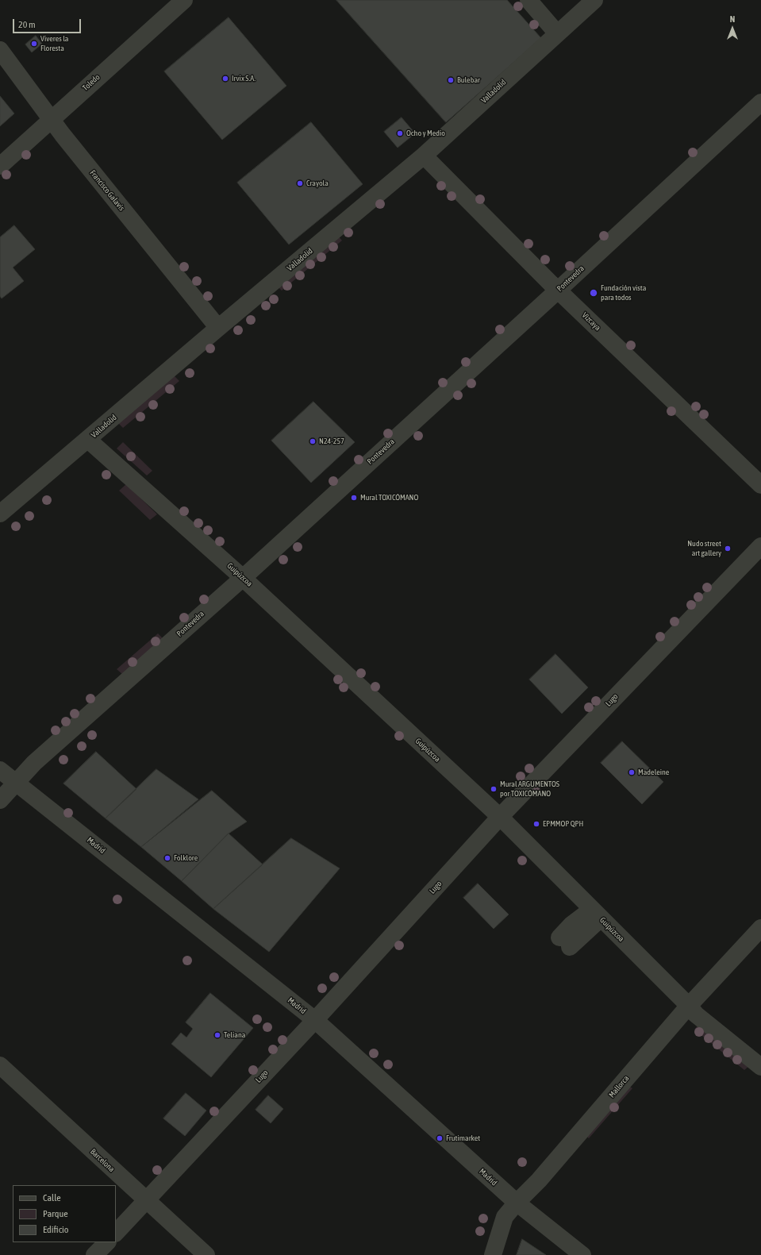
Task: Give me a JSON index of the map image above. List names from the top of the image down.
{
  "streets": {
    "street": [
      "Toledo",
      "Valladolid",
      "Francisco Galavis",
      "Pontevedra",
      "Vizcaya",
      "Guipúzcoa",
      "Lugo",
      "Madrid",
      "Mallorca",
      "Barcelona"
    ]
  },
  "crossings": [
    ["Toledo", "Francisco Galavis"],
    ["Valladolid", "Francisco Galavis"],
    ["Valladolid", "Vizcaya"],
    ["Valladolid", "Guipúzcoa"],
    ["Pontevedra", "Vizcaya"],
    ["Pontevedra", "Guipúzcoa"],
    ["Pontevedra", "Madrid"],
    ["Guipúzcoa", "Lugo"],
    ["Guipúzcoa", "Mallorca"],
    ["Lugo", "Madrid"],
    ["Lugo", "Barcelona"],
    ["Madrid", "Mallorca"]
  ],
  "places": [
    "Viveres la Floresta",
    "Irvix S.A.",
    "Bulebar",
    "Ocho y Medio",
    "Crayola",
    "Fundación vista para todos",
    "N24-257",
    "Mural TOXICÓMANO",
    "Nudo street art gallery",
    "Madeleine",
    "Mural ARGUMENTOS por TOXICÓMANO",
    "EPMMOP QPH",
    "Folklore",
    "Teliana",
    "Frutimarket"
  ],
  "legend": ["Calle", "Parque", "Edificio"],
  "scale_bar": "20 m",
  "north": "top"
}
